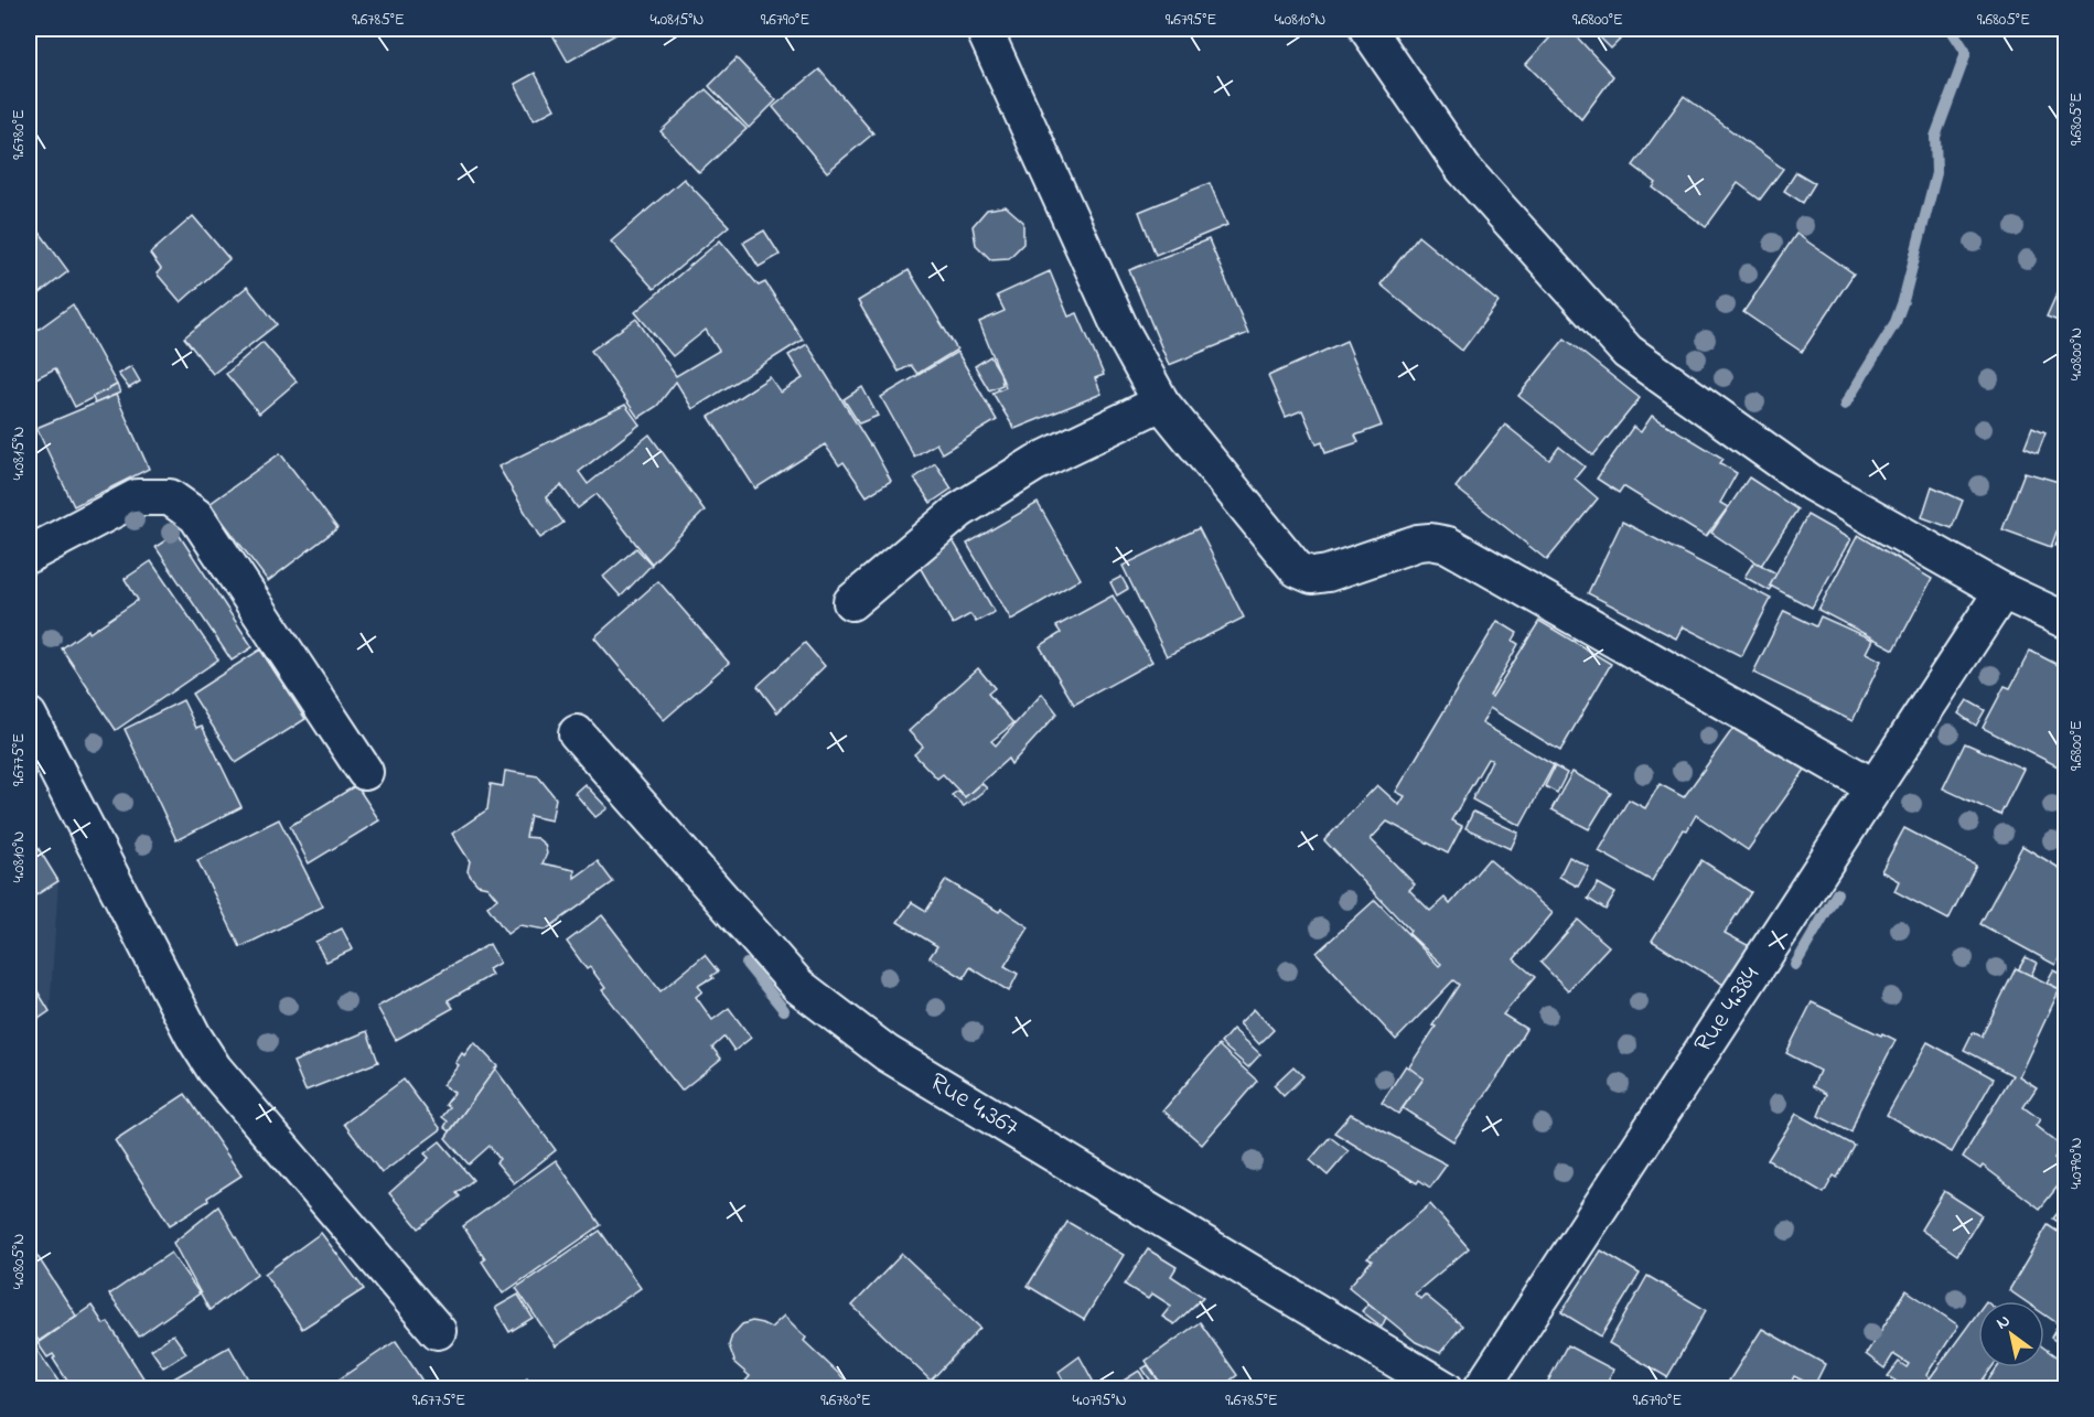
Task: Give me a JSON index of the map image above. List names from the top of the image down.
{
  "streets": {
    "street": ["Rue 4.384", "Rue 4.367"]
  },
  "north": "top left",
  "coordinates": [
    "9.6785°E",
    "4.0815°N",
    "9.6790°E",
    "9.6795°E",
    "4.0810°N",
    "9.6800°E",
    "9.6805°E",
    "9.6780°E",
    "4.0800°N",
    "9.6775°E",
    "4.0790°N",
    "4.0805°N",
    "4.0795°N"
  ]
}
